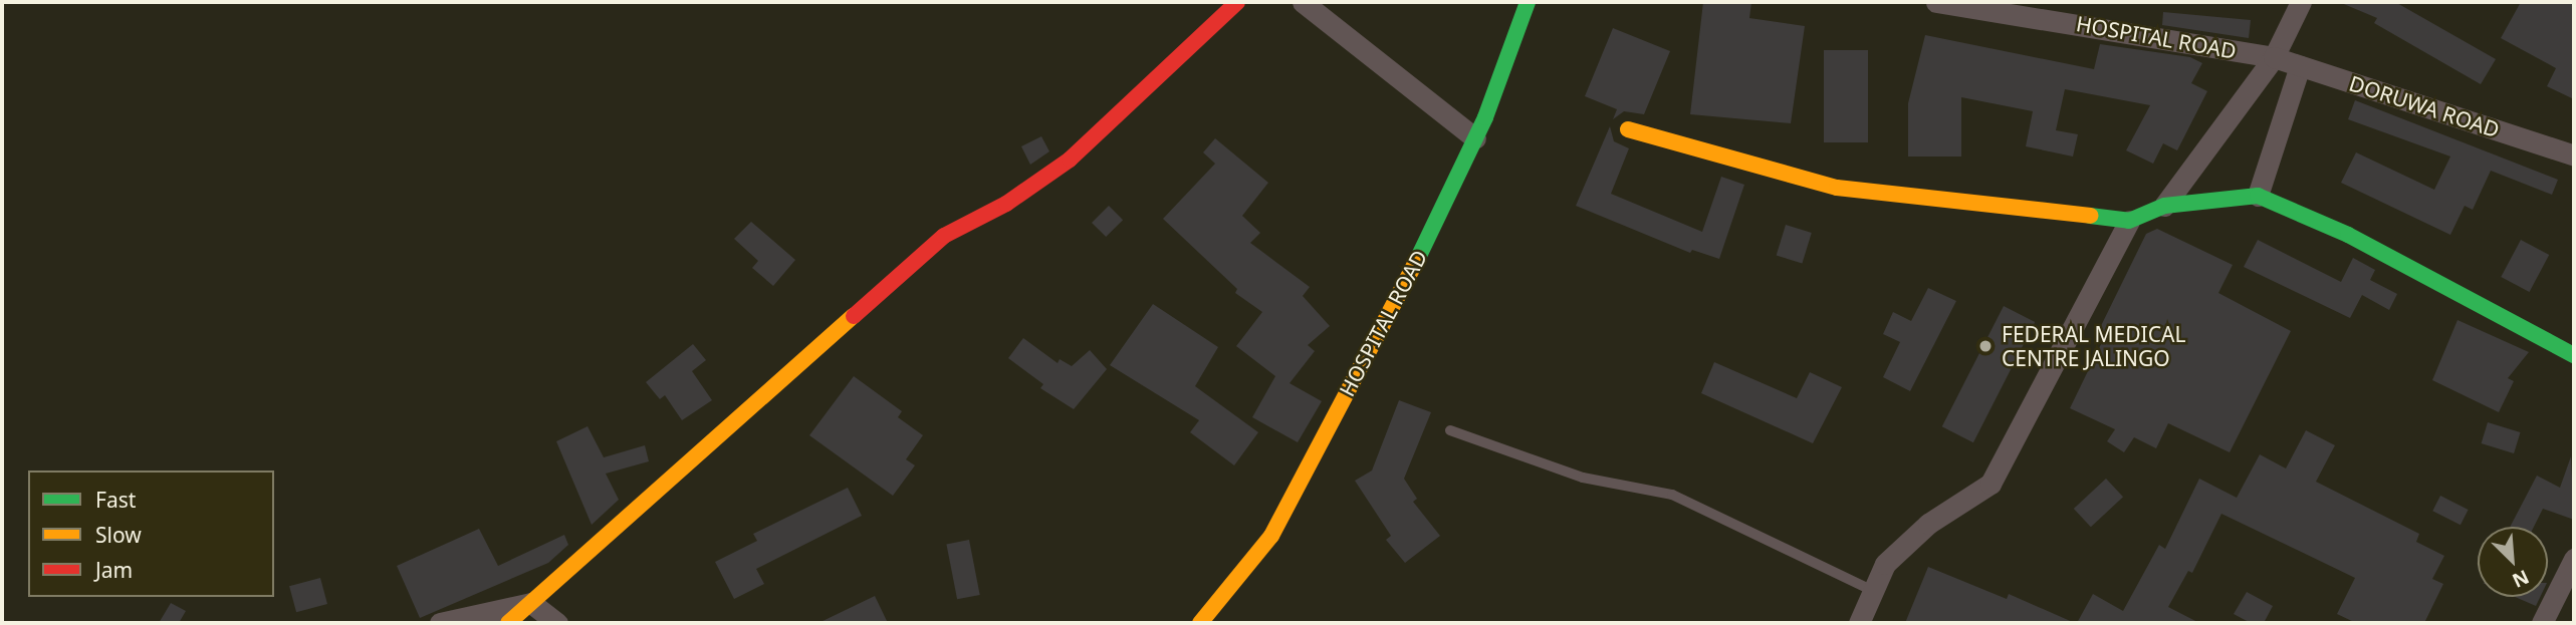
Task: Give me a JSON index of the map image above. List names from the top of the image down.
{
  "streets": {
    "street": ["HOSPITAL ROAD", "DORUWA ROAD"]
  },
  "crossings": [
    ["HOSPITAL ROAD", "DORUWA ROAD"]
  ],
  "places": ["FEDERAL MEDICAL CENTRE JALINGO"],
  "legend": ["Fast", "Slow", "Jam"],
  "north": "bottom right"
}
